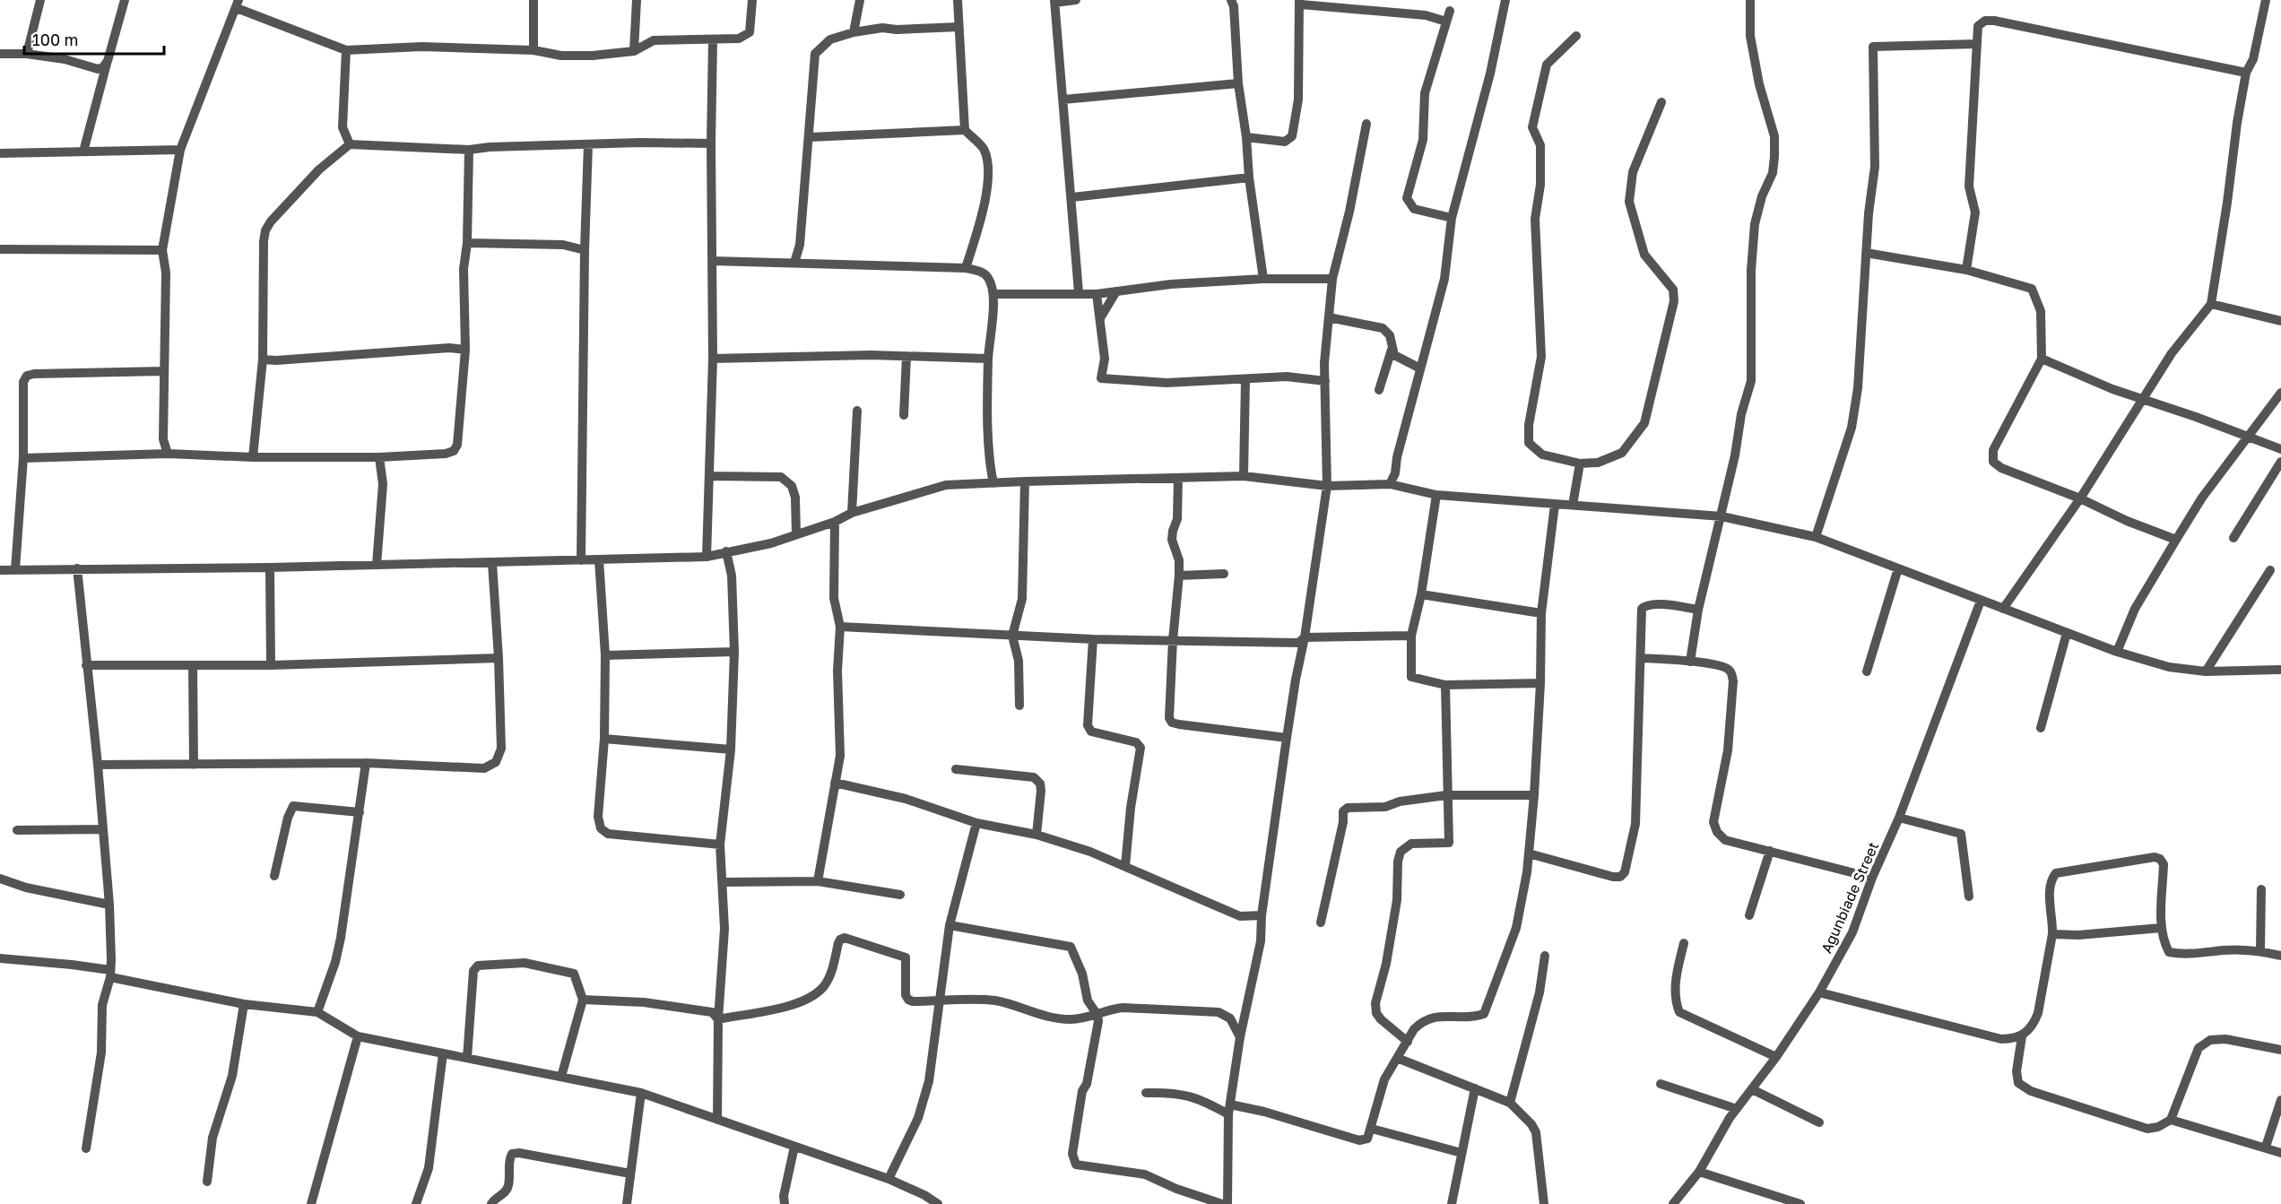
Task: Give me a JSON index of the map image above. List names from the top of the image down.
{
  "streets": {
    "street": ["Agunbiade Street"]
  },
  "scale_bar": "100 m"
}
